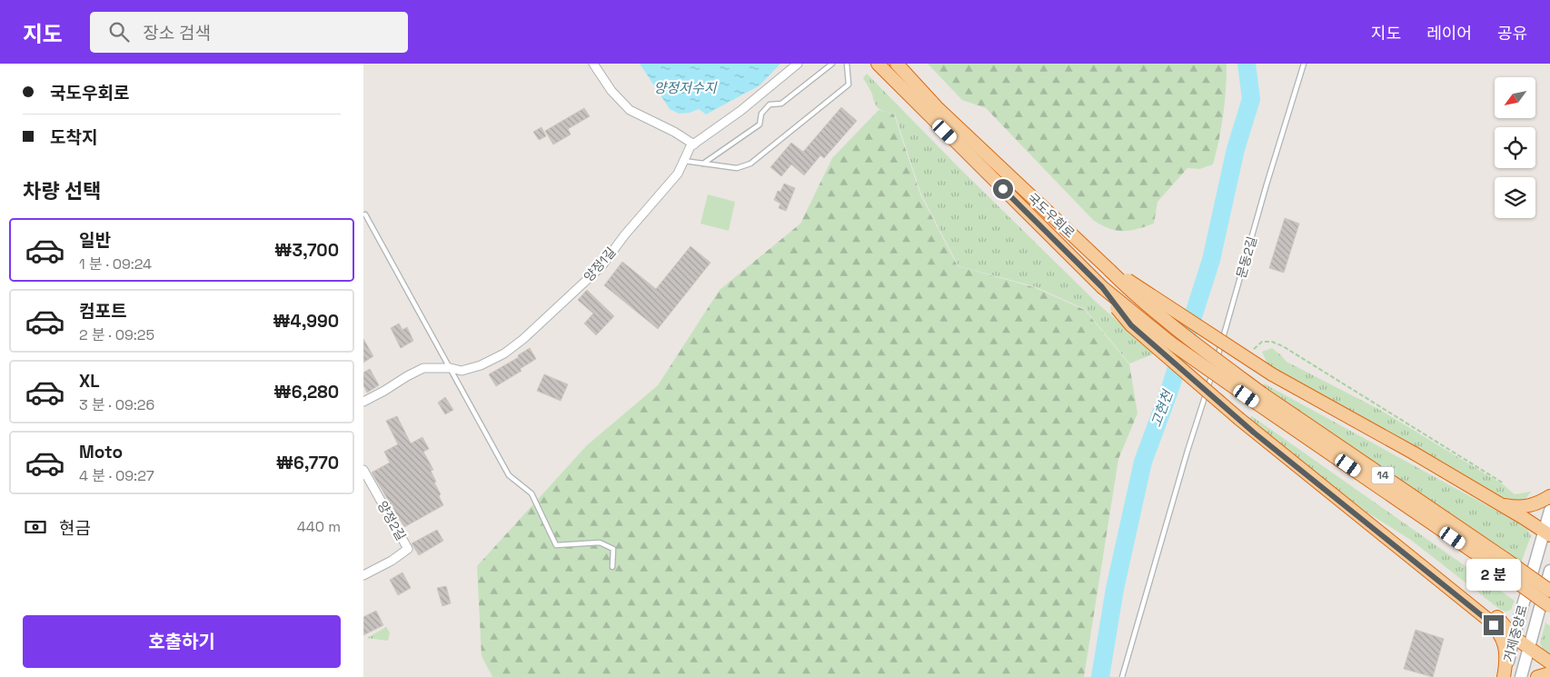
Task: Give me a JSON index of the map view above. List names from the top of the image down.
{
  "streets": {
    "highway": ["국도우회로", "14"],
    "main road": ["거제중앙로"],
    "street": ["양정1길", "양정2길"],
    "lane": ["문동2길"]
  },
  "crossings": [
    ["국도우회로", "14"]
  ],
  "water": ["양정저수지", "고현천"],
  "north": "bottom left",
  "page": {
    "header": "지도",
    "search": "장소 검색",
    "nav": ["지도", "레이어", "공유"],
    "banner": ["국도우회로", "도착지"],
    "heading": "차량 선택",
    "list": [
      {
        "name": "일반",
        "note": "1 분 · 09:24",
        "value": "₩3,700"
      },
      {
        "name": "컴포트",
        "note": "2 분 · 09:25",
        "value": "₩4,990"
      },
      {
        "name": "XL",
        "note": "3 분 · 09:26",
        "value": "₩6,280"
      },
      {
        "name": "Moto",
        "note": "4 분 · 09:27",
        "value": "₩6,770"
      }
    ],
    "pay": ["현금", "440 m"],
    "bubble": "2 분",
    "buttons": "호출하기"
  }
}
